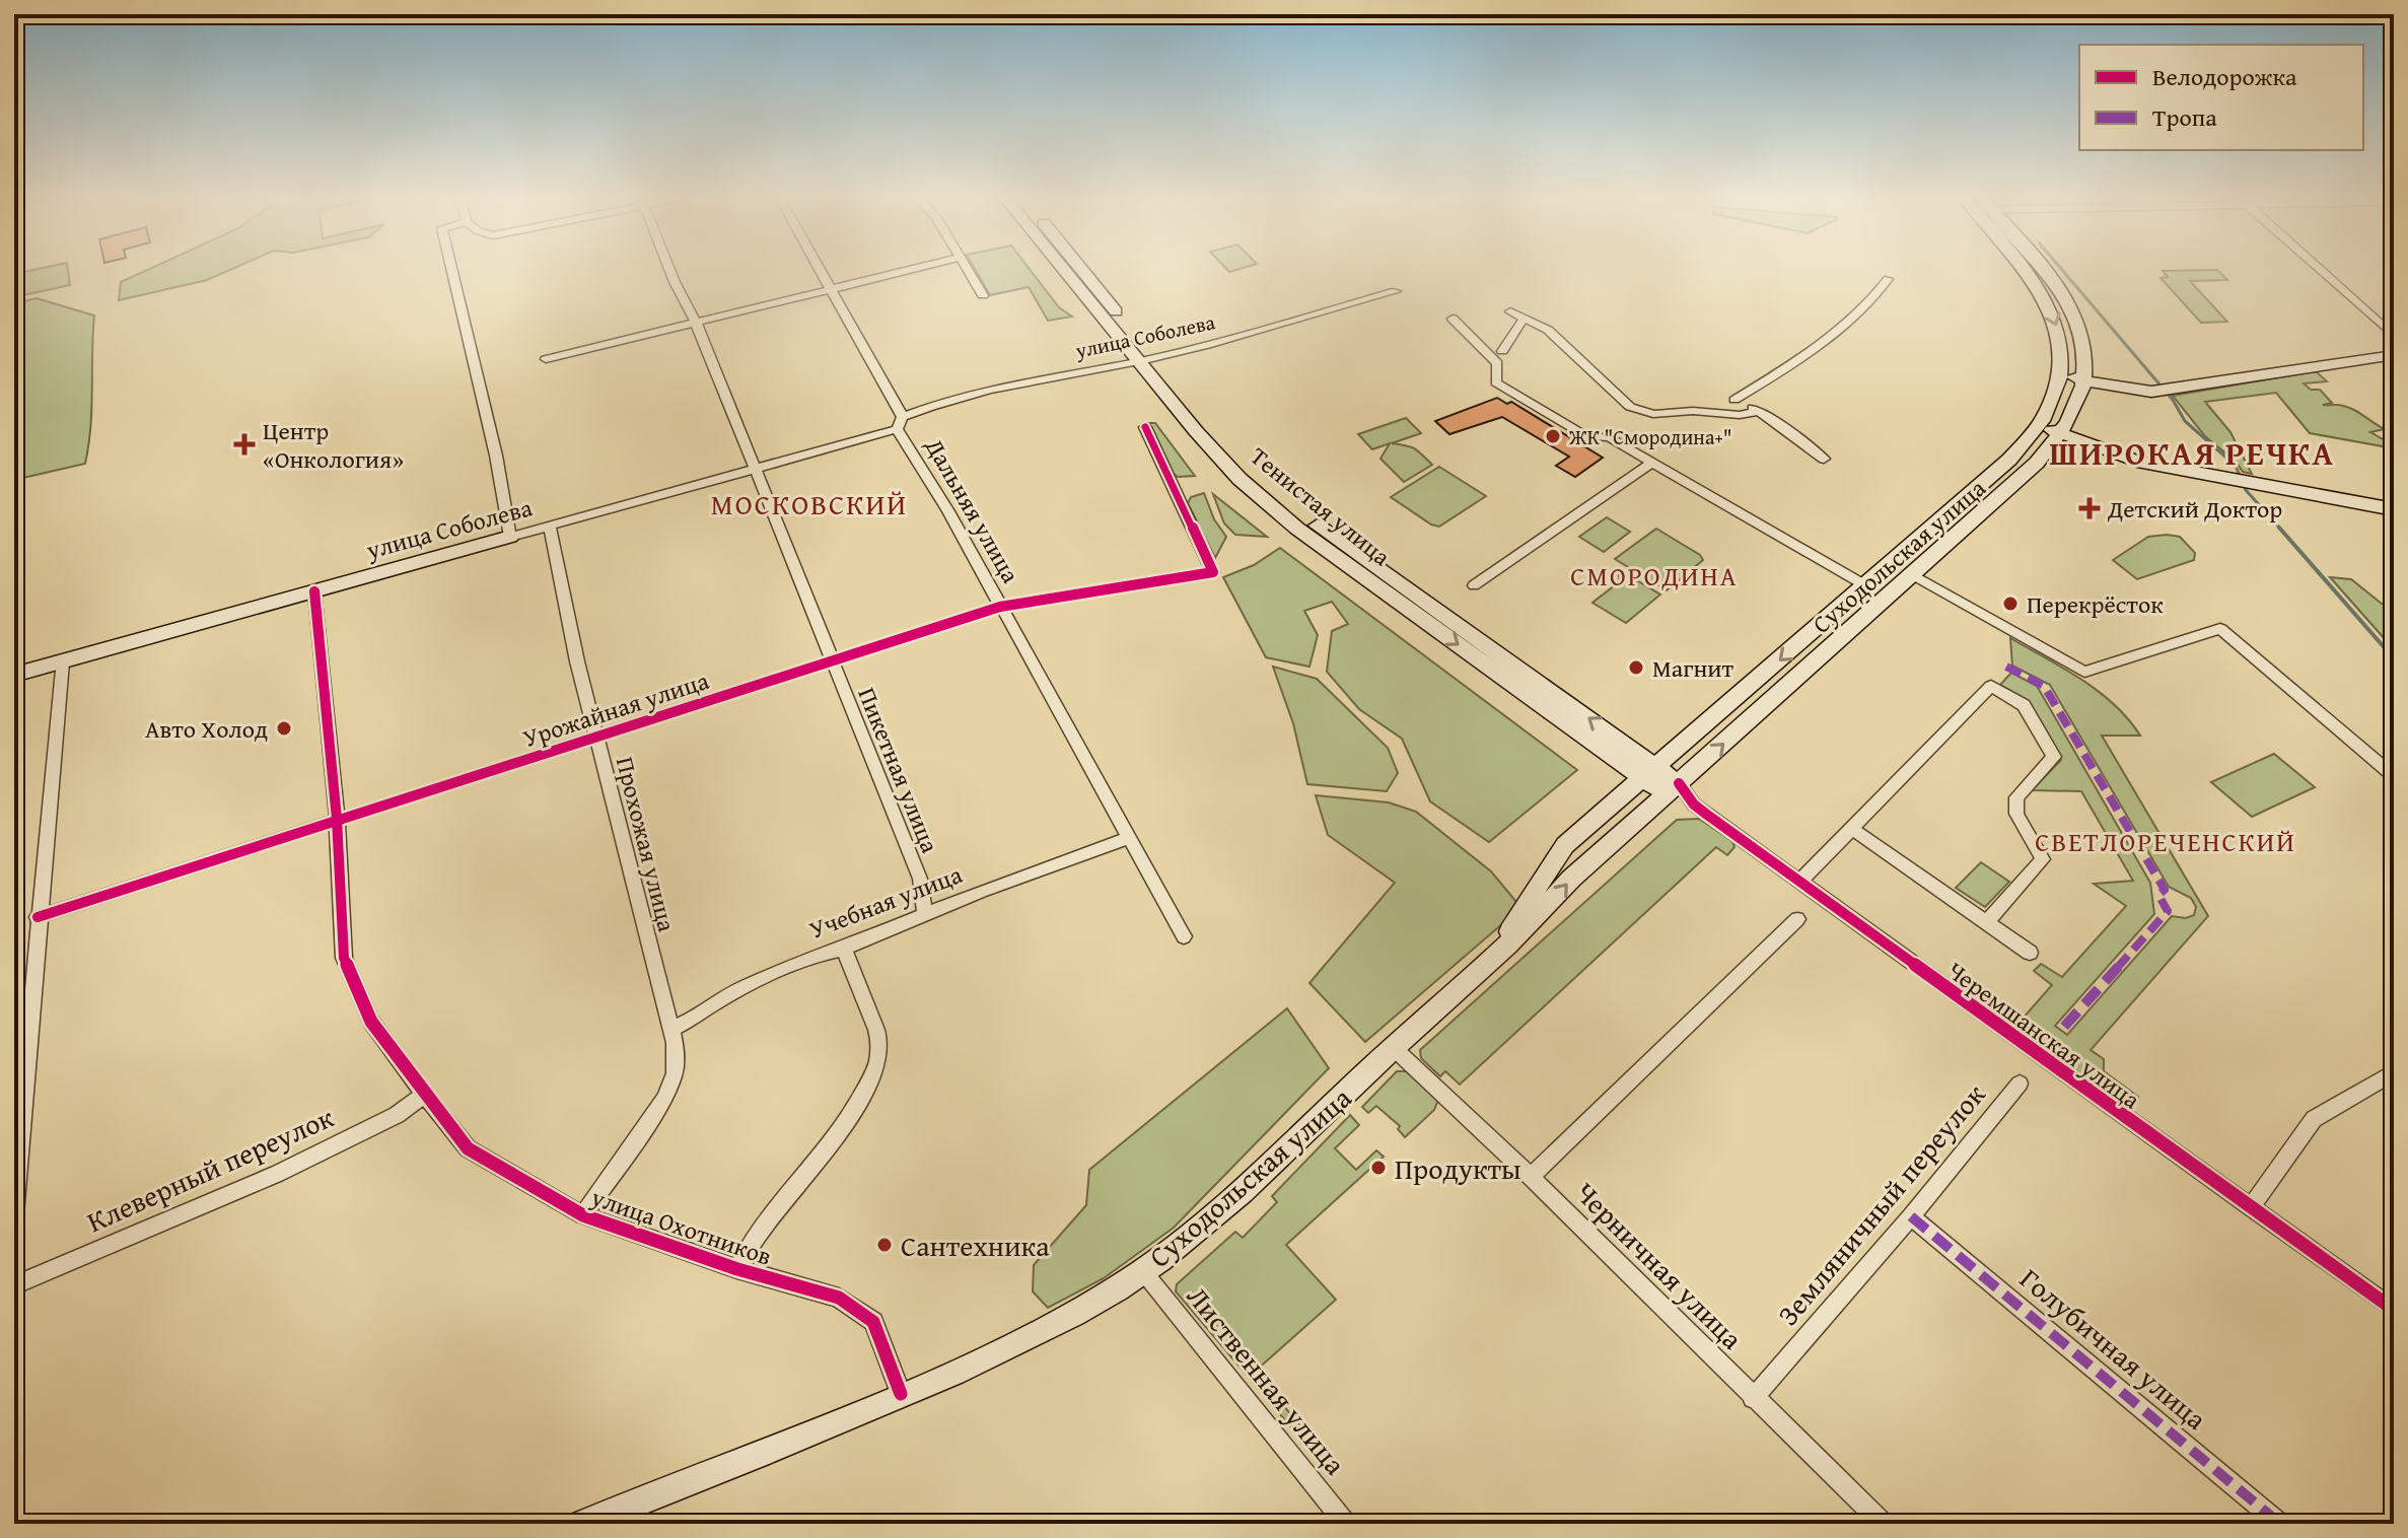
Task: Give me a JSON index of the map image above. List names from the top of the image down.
{
  "streets": {
    "main road": ["улица Соболева", "Тенистая улица", "Суходольская улица"],
    "street": [
      "Дальняя улица",
      "Урожайная улица",
      "Пикетная улица",
      "Прохожая улица",
      "Учебная улица",
      "Черемшанская улица",
      "Клеверный переулок",
      "Земляничный переулок",
      "улица Охотников",
      "Черничная улица",
      "Голубичная улица",
      "Лиственная улица"
    ]
  },
  "crossings": [
    ["улица Соболева", "Тенистая улица"],
    ["улица Соболева", "Дальняя улица"],
    ["улица Соболева", "Пикетная улица"],
    ["улица Соболева", "Прохожая улица"],
    ["улица Соболева", "улица Охотников"],
    ["Тенистая улица", "Суходольская улица"],
    ["Тенистая улица", "Черемшанская улица"],
    ["Дальняя улица", "Урожайная улица"],
    ["Дальняя улица", "Учебная улица"],
    ["Суходольская улица", "Черемшанская улица"],
    ["Суходольская улица", "улица Охотников"],
    ["Суходольская улица", "Черничная улица"],
    ["Суходольская улица", "Лиственная улица"],
    ["Урожайная улица", "Пикетная улица"],
    ["Урожайная улица", "Прохожая улица"],
    ["Урожайная улица", "улица Охотников"],
    ["Пикетная улица", "Учебная улица"],
    ["Прохожая улица", "Учебная улица"],
    ["Прохожая улица", "улица Охотников"],
    ["Клеверный переулок", "улица Охотников"],
    ["Земляничный переулок", "Черничная улица"],
    ["Земляничный переулок", "Голубичная улица"]
  ],
  "districts": [
    "ШИРОКАЯ РЕЧКА",
    "МОСКОВСКИЙ",
    "СМОРОДИНА",
    "СВЕТЛОРЕЧЕНСКИЙ"
  ],
  "places": {
    "other": [
      "ЖК \"Смородина+\"",
      "Перекрёсток",
      "Магнит",
      "Авто Холод",
      "Продукты",
      "Сантехника"
    ],
    "health": ["Центр «Онкология»", "Детский Доктор"]
  },
  "legend": ["Велодорожка", "Тропа"]
}
